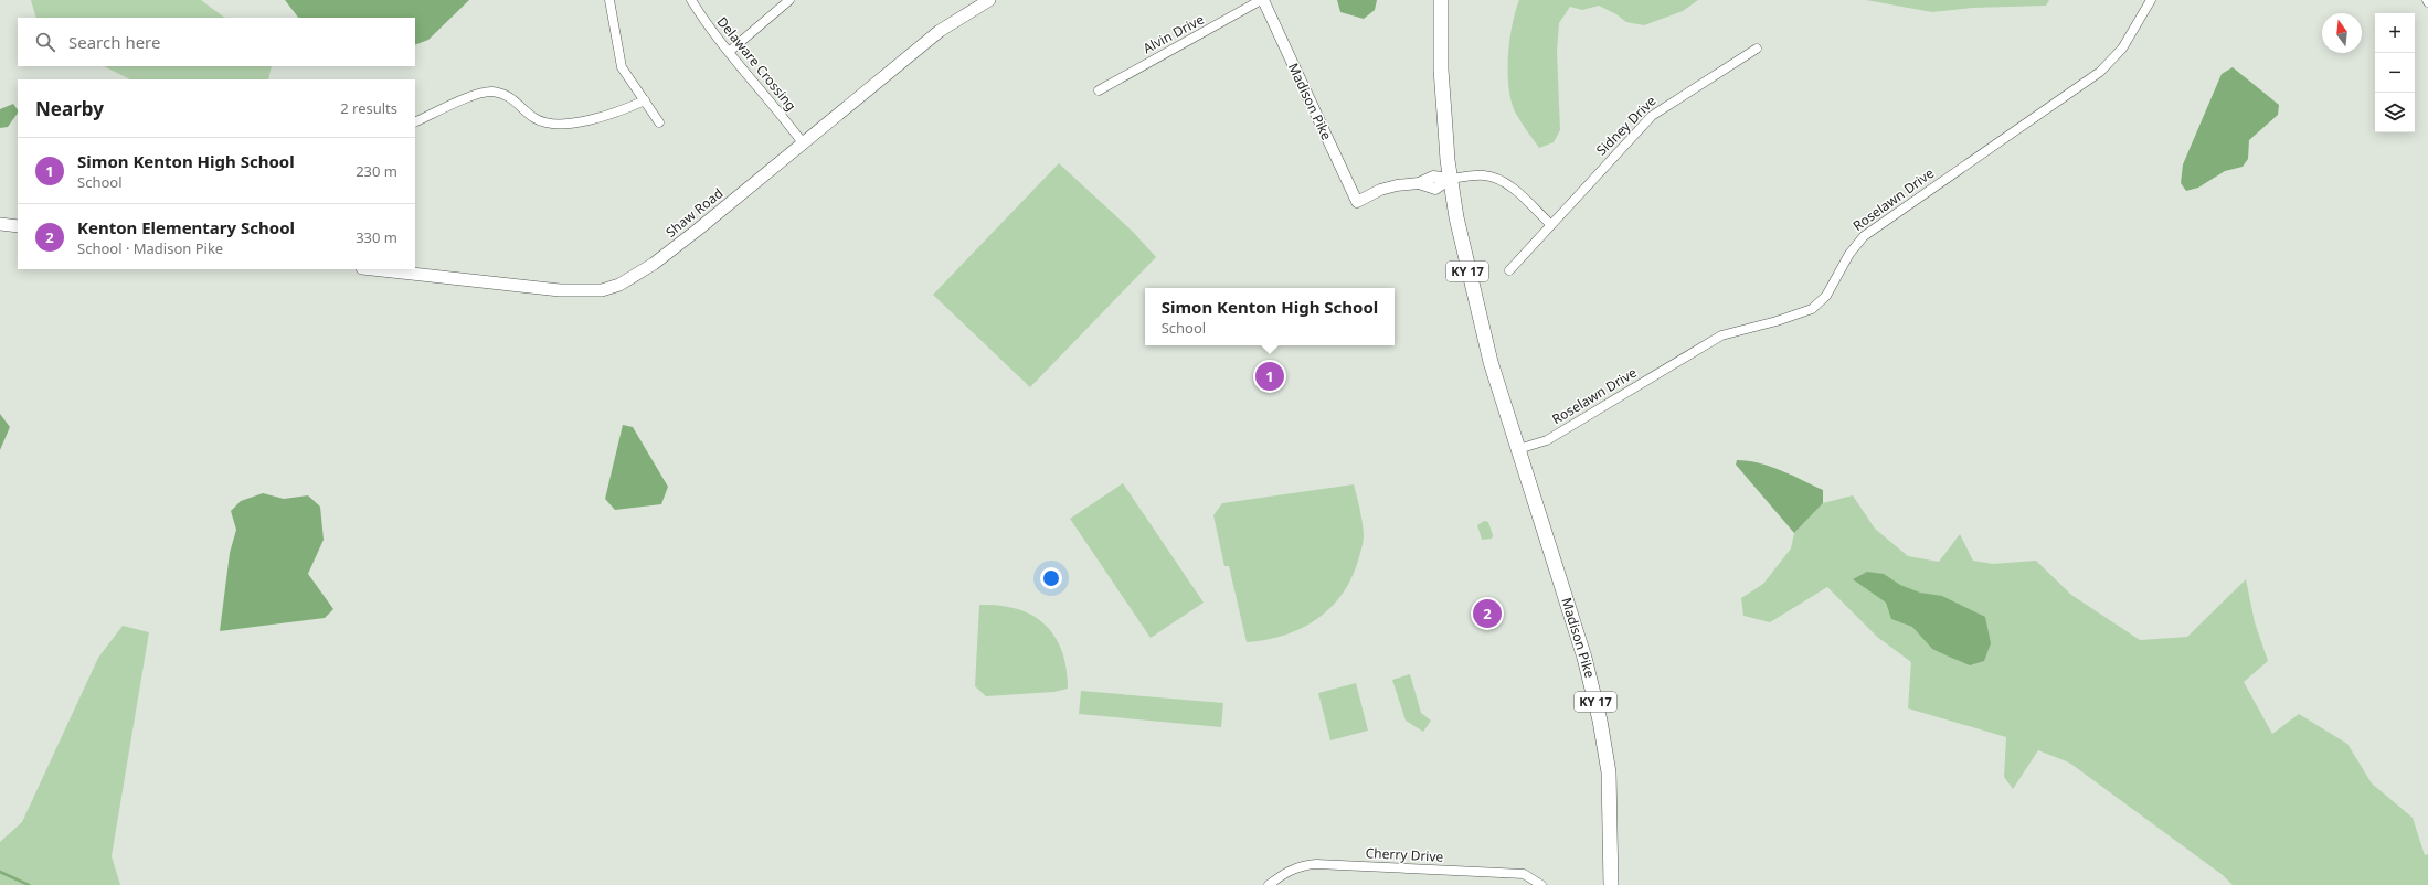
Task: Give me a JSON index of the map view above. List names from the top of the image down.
{
  "streets": {
    "main road": ["Madison Pike", "Shaw Road", "KY 17"],
    "street": [
      "Alvin Drive",
      "Delaware Crossing",
      "Sidney Drive",
      "Roselawn Drive",
      "Cherry Drive"
    ]
  },
  "crossings": [
    ["Alvin Drive", "Madison Pike"],
    ["Delaware Crossing", "Shaw Road"],
    ["Madison Pike", "Roselawn Drive"],
    ["Madison Pike", "KY 17"],
    ["Roselawn Drive", "KY 17"]
  ],
  "north": "top",
  "page": {
    "map_buttons": ["+", "−"],
    "search": "Search here",
    "heading": ["Nearby", "2 results"],
    "list": [
      {
        "mark": "1",
        "name": "Simon Kenton High School",
        "note": "School",
        "value": "230 m"
      },
      {
        "mark": "2",
        "name": "Kenton Elementary School",
        "note": "School · Madison Pike",
        "value": "330 m"
      }
    ],
    "popup": ["Simon Kenton High School", "School"],
    "pins": ["1", "2"]
  }
}
